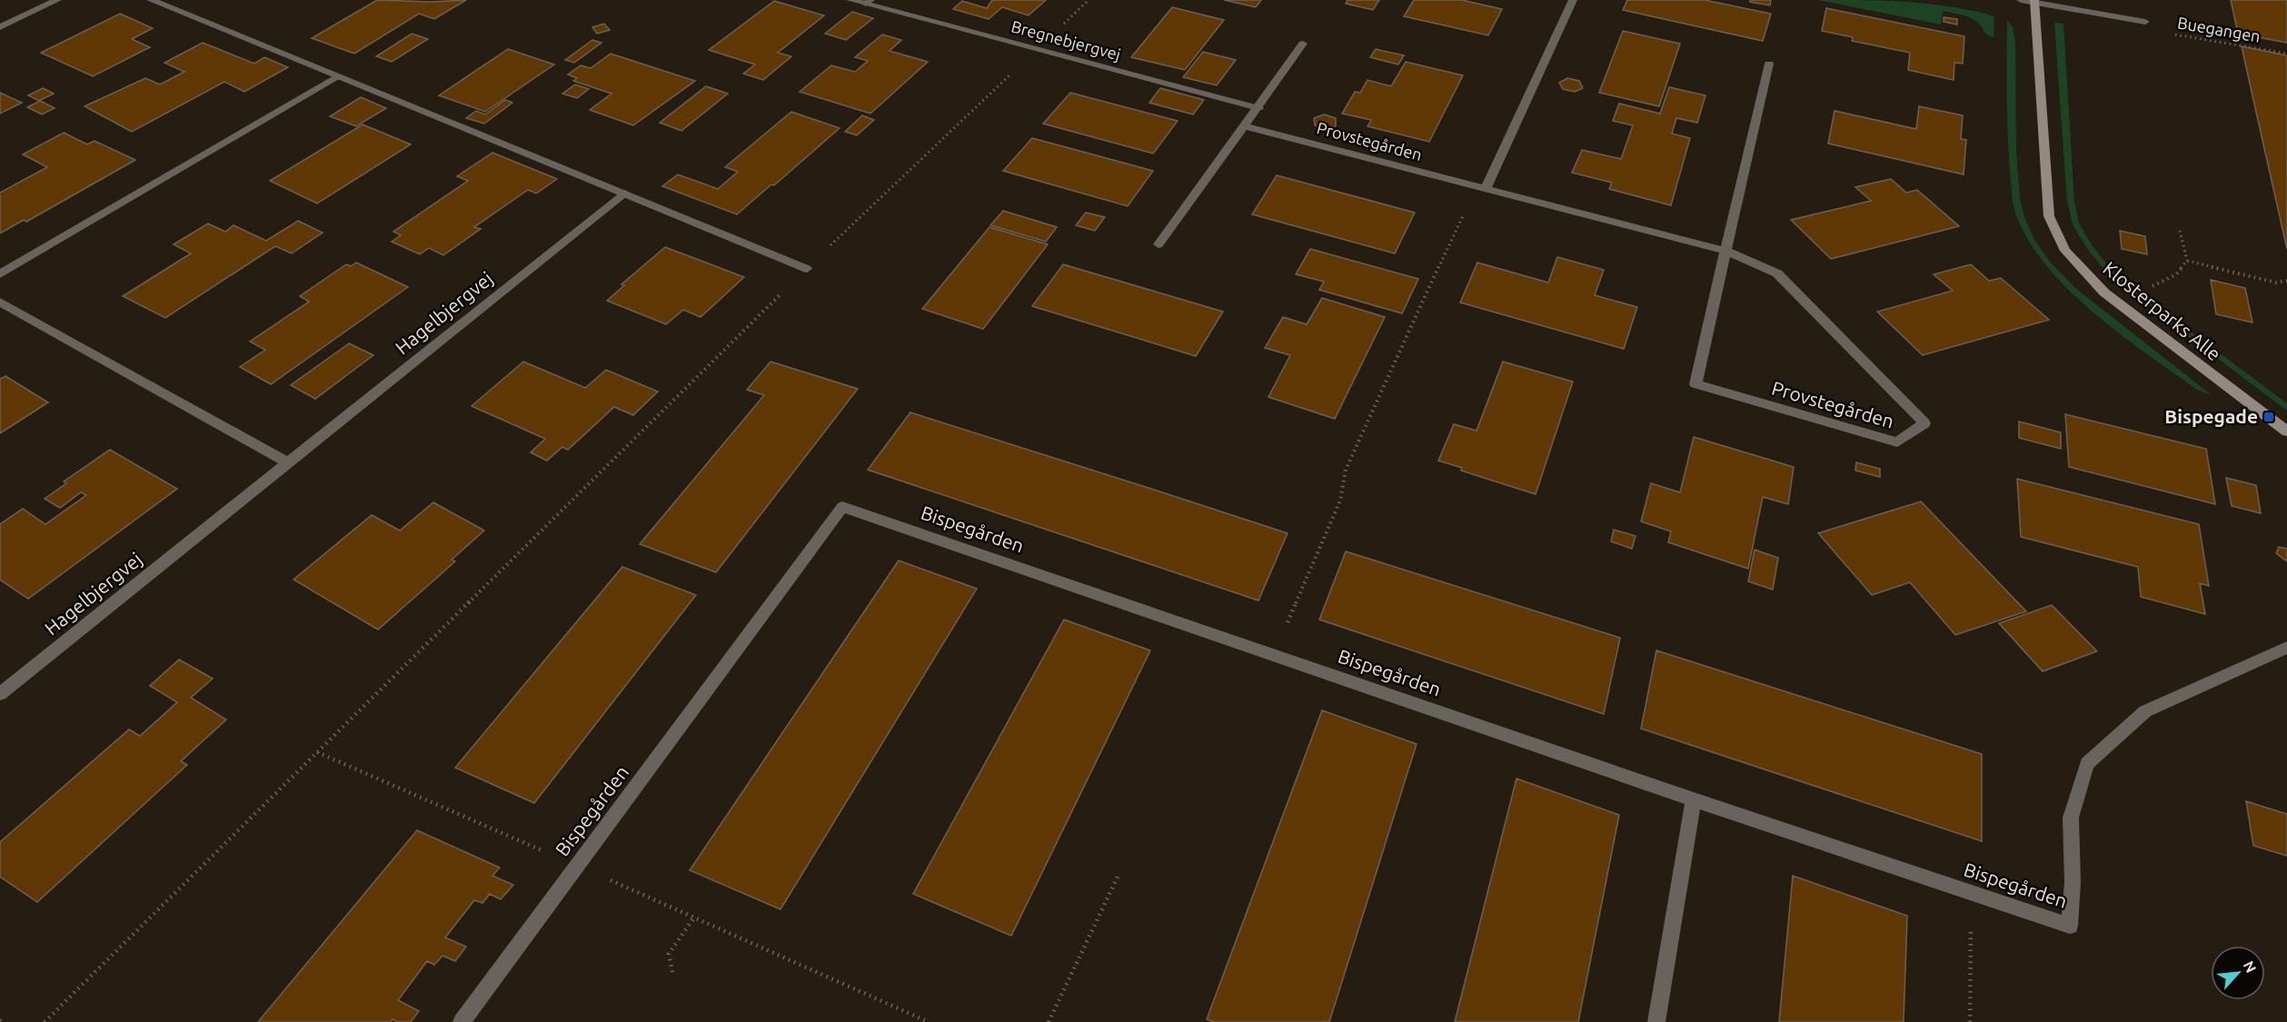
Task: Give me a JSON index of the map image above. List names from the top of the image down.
{
  "streets": {
    "street": [
      "Bregnebjergvej",
      "Provstegården",
      "Klosterparks Alle",
      "Hagelbjergvej",
      "Bispegården"
    ],
    "path": ["Buegangen"]
  },
  "places": {
    "transit": ["Bispegade"]
  },
  "north": "top right"
}
